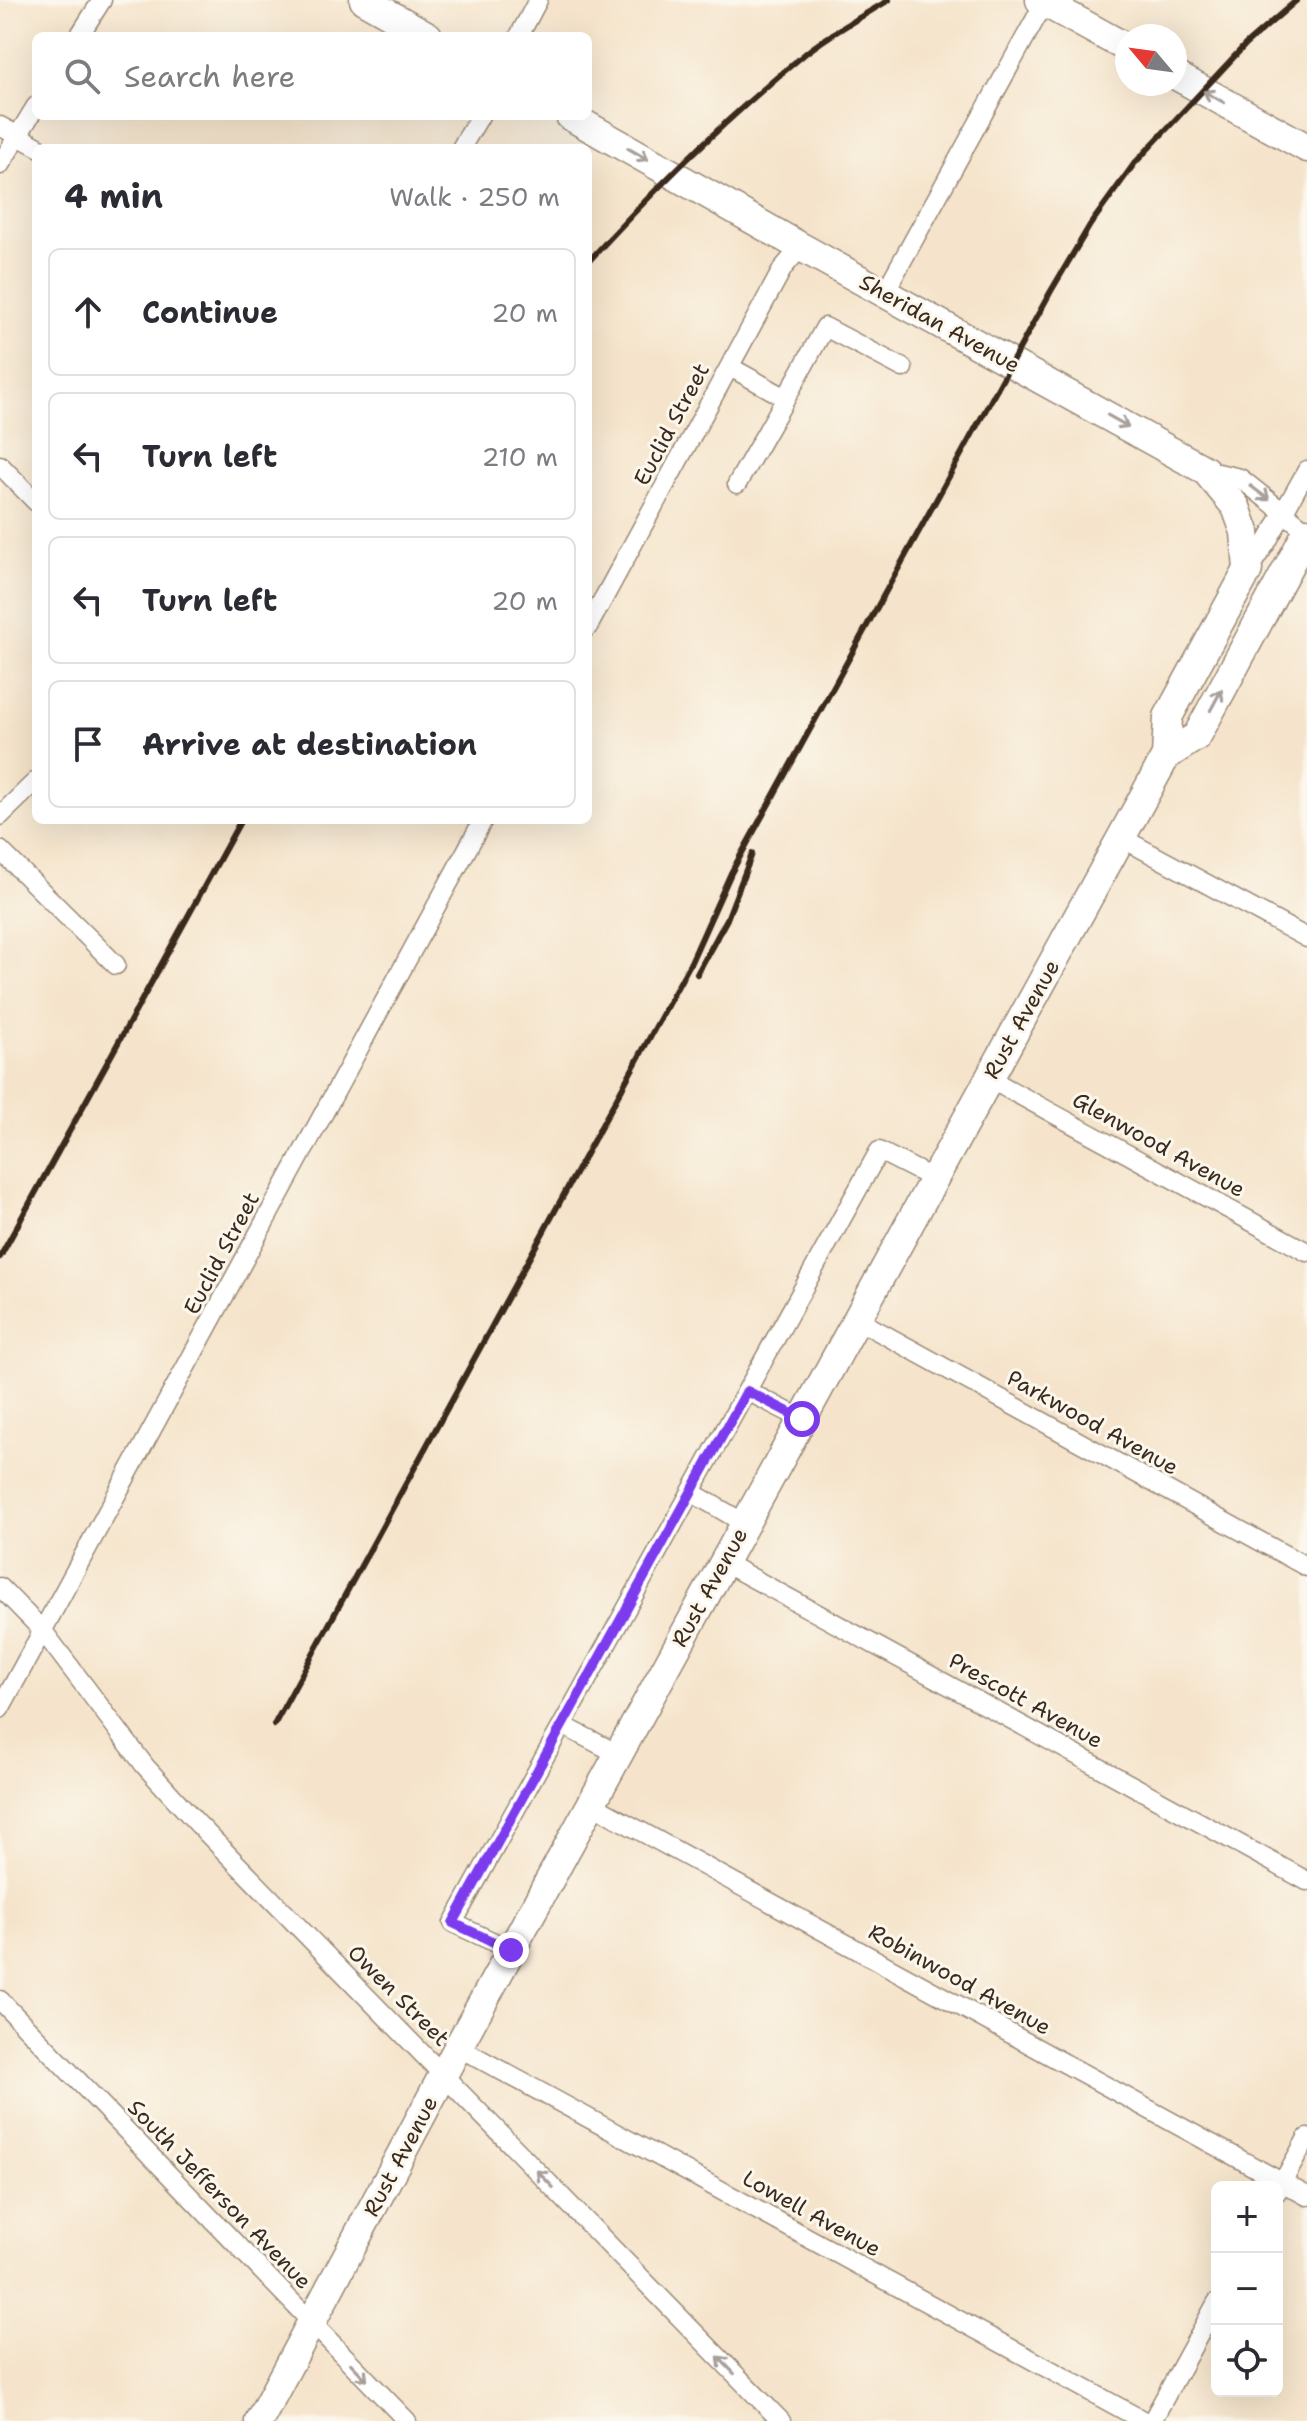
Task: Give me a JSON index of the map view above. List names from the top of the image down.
{
  "streets": {
    "highway": ["Sheridan Avenue", "Rust Avenue"],
    "street": [
      "Euclid Street",
      "Glenwood Avenue",
      "Parkwood Avenue",
      "Prescott Avenue",
      "Robinwood Avenue",
      "Owen Street",
      "South Jefferson Avenue",
      "Lowell Avenue"
    ]
  },
  "crossings": [
    ["Sheridan Avenue", "Euclid Street"],
    ["Sheridan Avenue", "Rust Avenue"],
    ["Euclid Street", "Owen Street"],
    ["Rust Avenue", "Glenwood Avenue"],
    ["Rust Avenue", "Parkwood Avenue"],
    ["Rust Avenue", "Prescott Avenue"],
    ["Rust Avenue", "Robinwood Avenue"],
    ["Rust Avenue", "Owen Street"],
    ["Rust Avenue", "South Jefferson Avenue"],
    ["Rust Avenue", "Lowell Avenue"]
  ],
  "one_way": ["Sheridan Avenue", "Owen Street"],
  "north": "top left",
  "page": {
    "search": "Search here",
    "heading": ["4 min", "Walk · 250 m"],
    "list": [
      ["Continue", "20 m"],
      ["Turn left", "210 m"],
      ["Turn left", "20 m"],
      "Arrive at destination"
    ],
    "map_buttons": ["+", "−"]
  }
}
